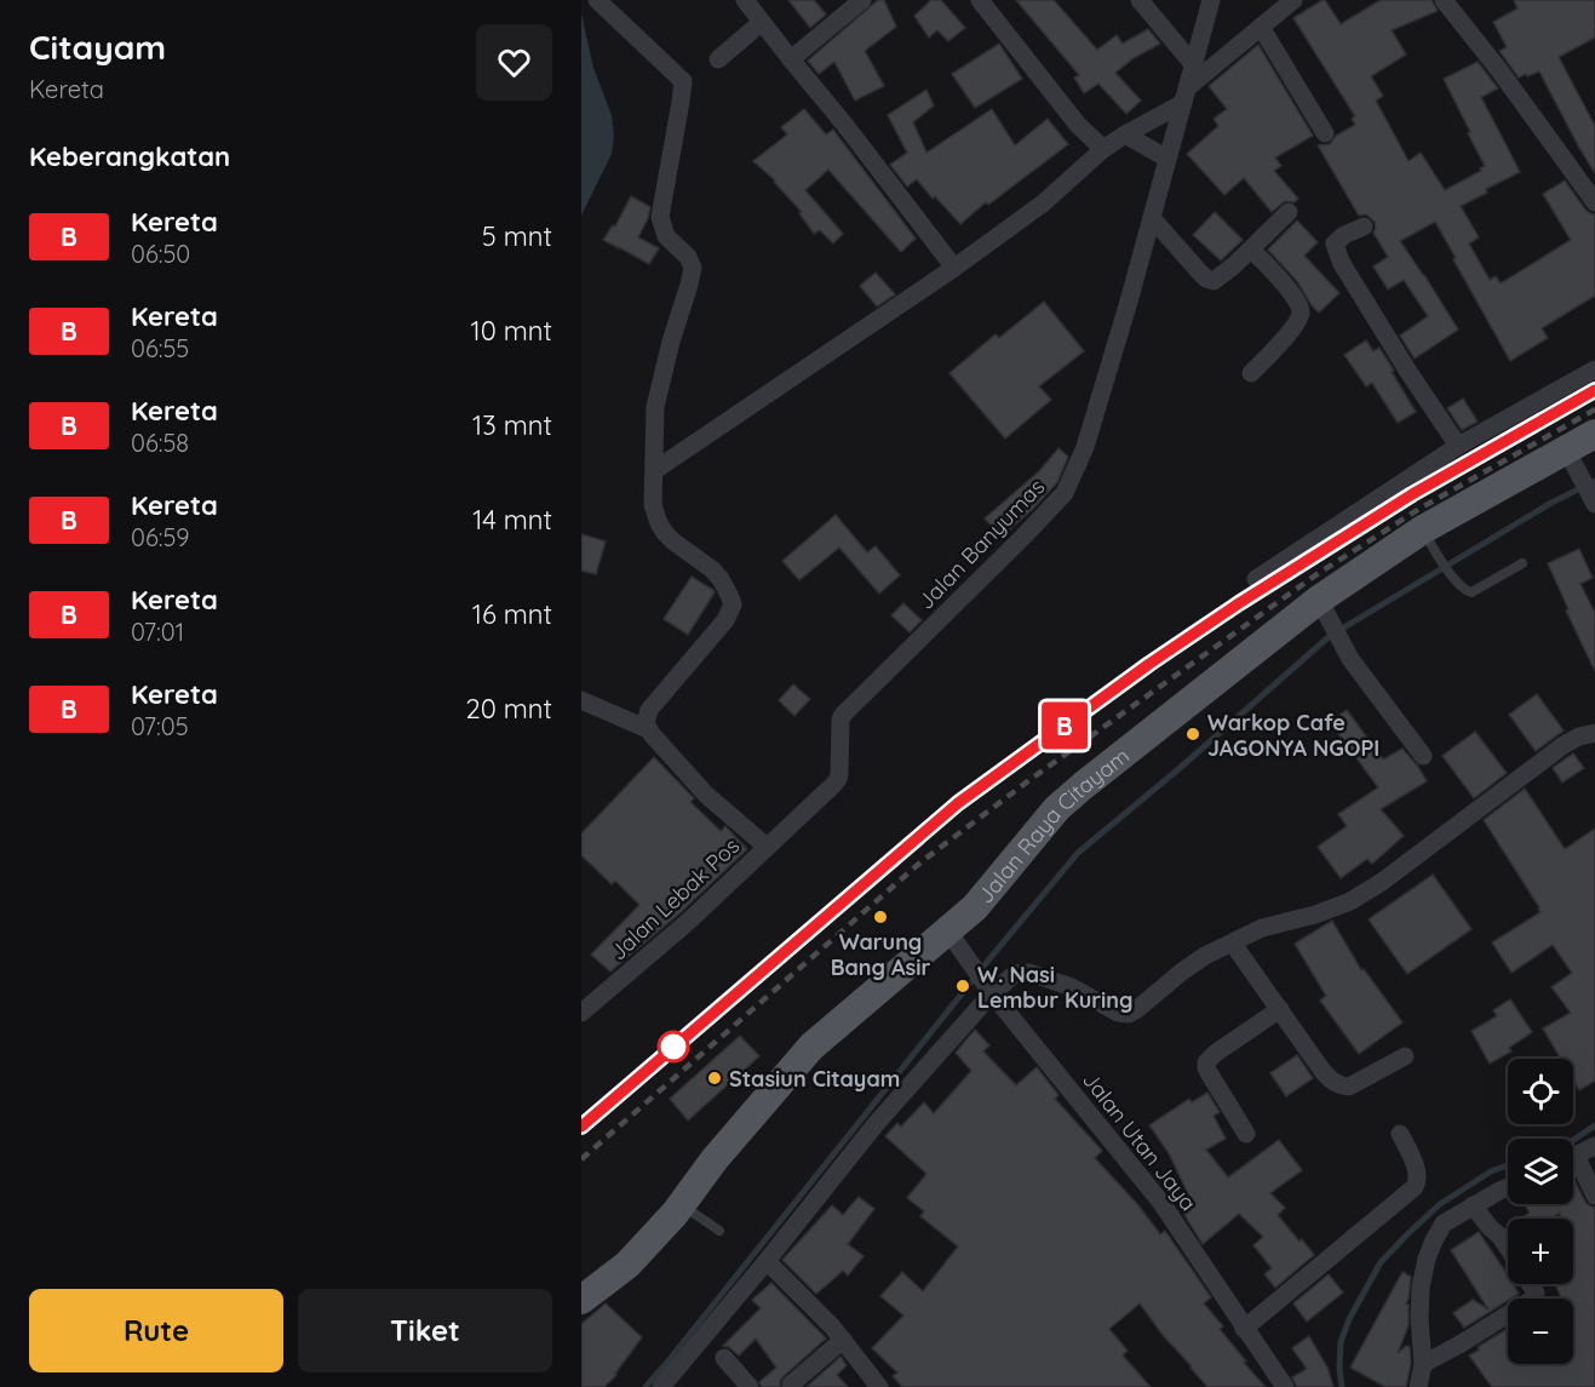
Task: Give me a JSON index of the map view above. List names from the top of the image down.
{
  "streets": {
    "main road": ["Jalan Raya Citayam"],
    "street": ["Jalan Banyumas", "Jalan Lebak Pos", "Jalan Utan Jaya"]
  },
  "crossings": [
    ["Jalan Banyumas", "Jalan Lebak Pos"],
    ["Jalan Raya Citayam", "Jalan Utan Jaya"]
  ],
  "places": [
    "Warkop Cafe JAGONYA NGOPI",
    "Warung Bang Asir",
    "W. Nasi Lembur Kuring",
    "Stasiun Citayam"
  ],
  "page": {
    "heading": [
      ["Citayam", "Kereta"],
      "Keberangkatan"
    ],
    "on_map": "B",
    "list": [
      {
        "mark": "B",
        "name": "Kereta",
        "note": "06:50",
        "value": "5 mnt"
      },
      {
        "mark": "B",
        "name": "Kereta",
        "note": "06:55",
        "value": "10 mnt"
      },
      {
        "mark": "B",
        "name": "Kereta",
        "note": "06:58",
        "value": "13 mnt"
      },
      {
        "mark": "B",
        "name": "Kereta",
        "note": "06:59",
        "value": "14 mnt"
      },
      {
        "mark": "B",
        "name": "Kereta",
        "note": "07:01",
        "value": "16 mnt"
      },
      {
        "mark": "B",
        "name": "Kereta",
        "note": "07:05",
        "value": "20 mnt"
      }
    ],
    "map_buttons": ["+", "−"],
    "buttons": ["Rute", "Tiket"]
  }
}
